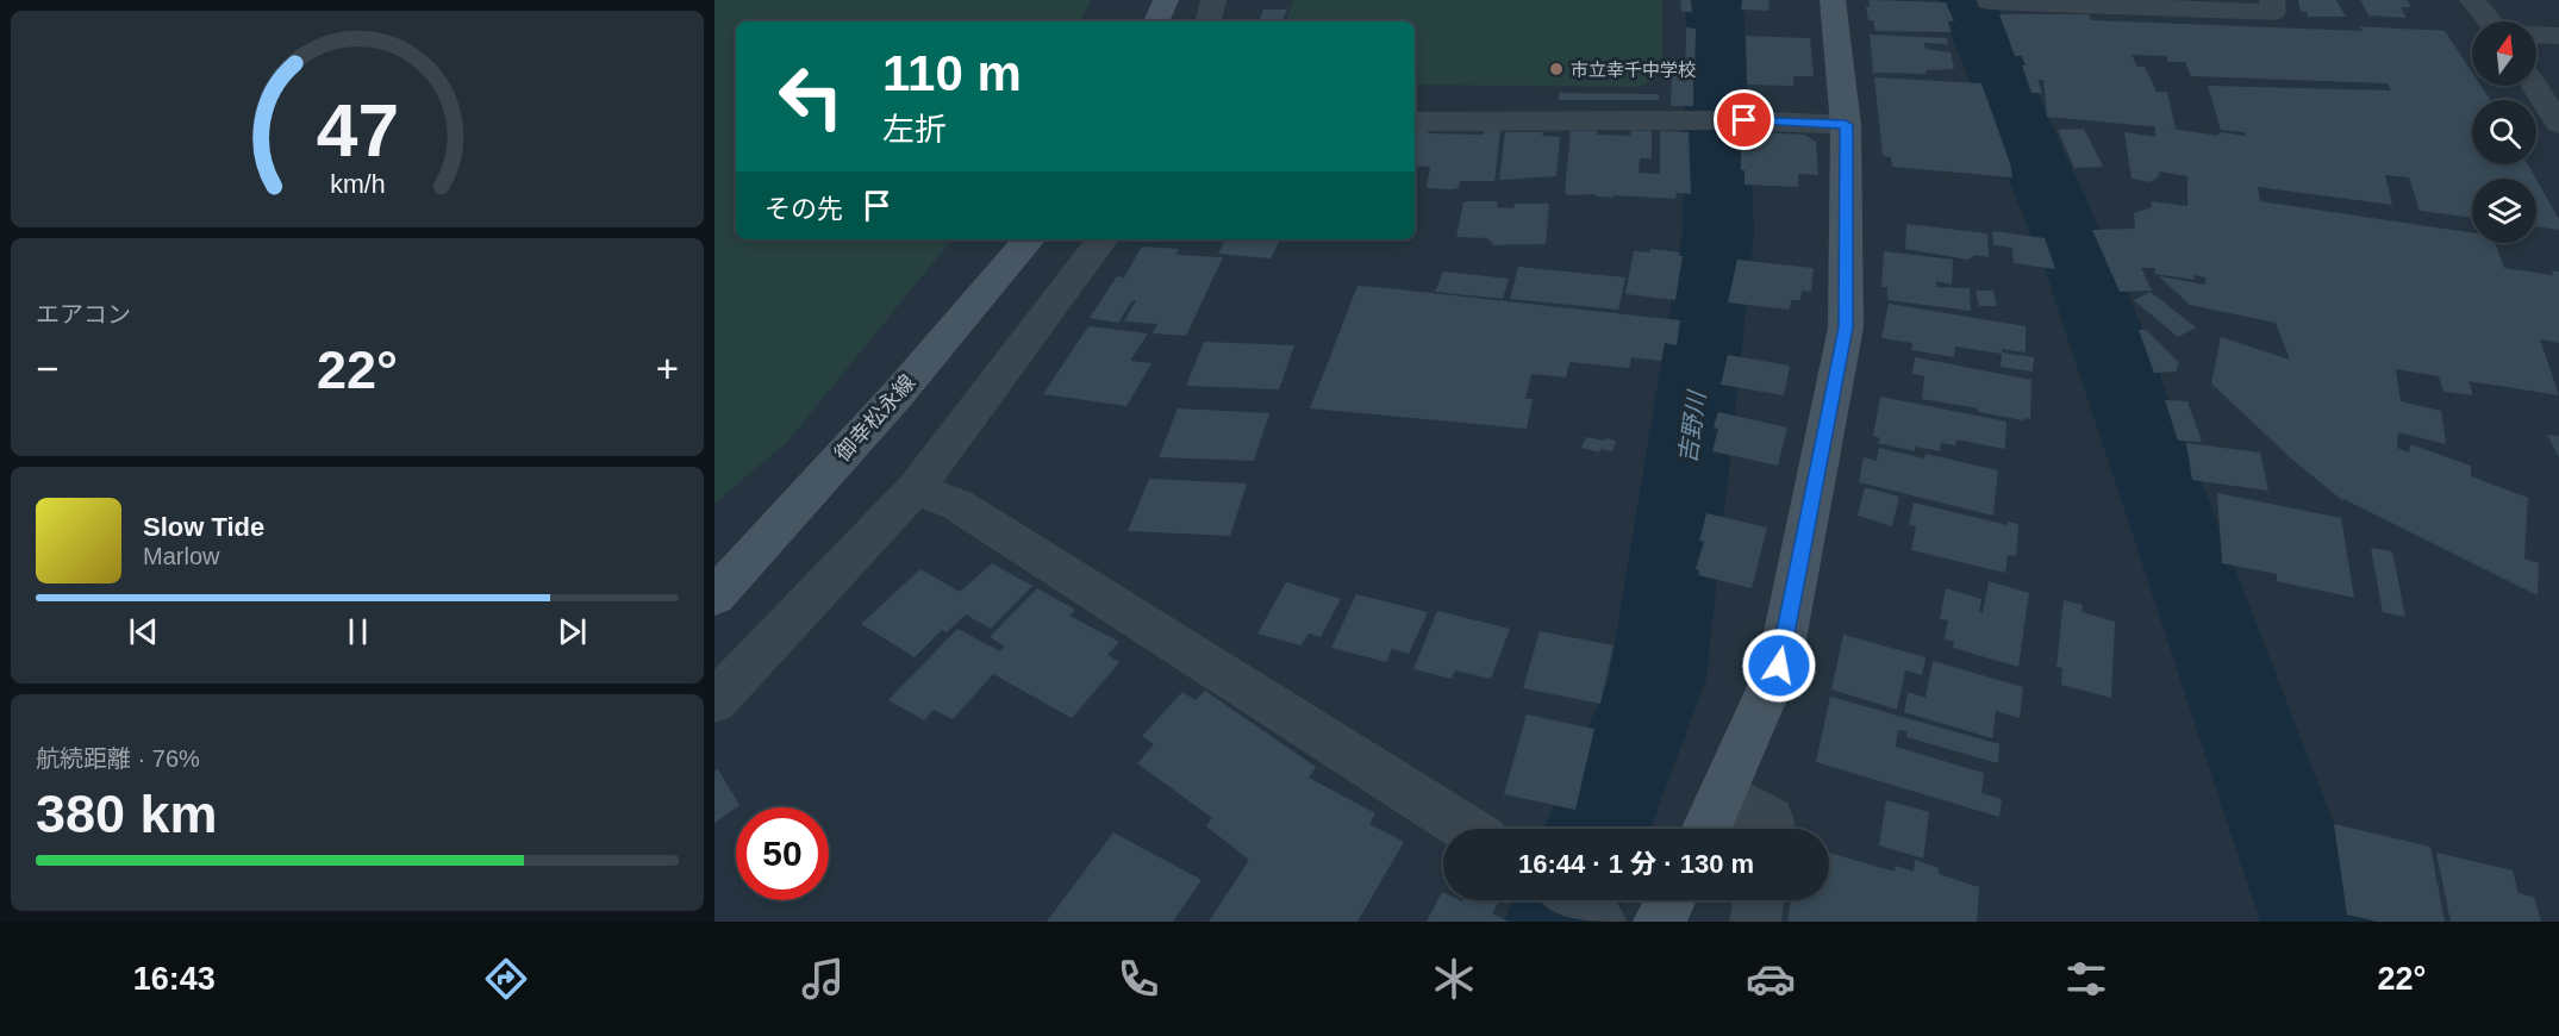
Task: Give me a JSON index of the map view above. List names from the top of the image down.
{
  "streets": {
    "main road": ["御幸松永線"]
  },
  "water": ["吉野川"],
  "places": ["市立幸千中学校"],
  "north": "top",
  "page": {
    "turn": ["110 m", "左折"],
    "then": "その先",
    "tile": [
      "エアコン",
      ["航続距離 · 76%", "380 km"]
    ],
    "heat": ["−", "22°", "+"],
    "song": ["Slow Tide", "Marlow"],
    "limit": "50",
    "trip": "16:44 · 1 分 · 130 m",
    "tabs": ["16:43", "22°"],
    "gauge": ["47", "km/h"]
  }
}
